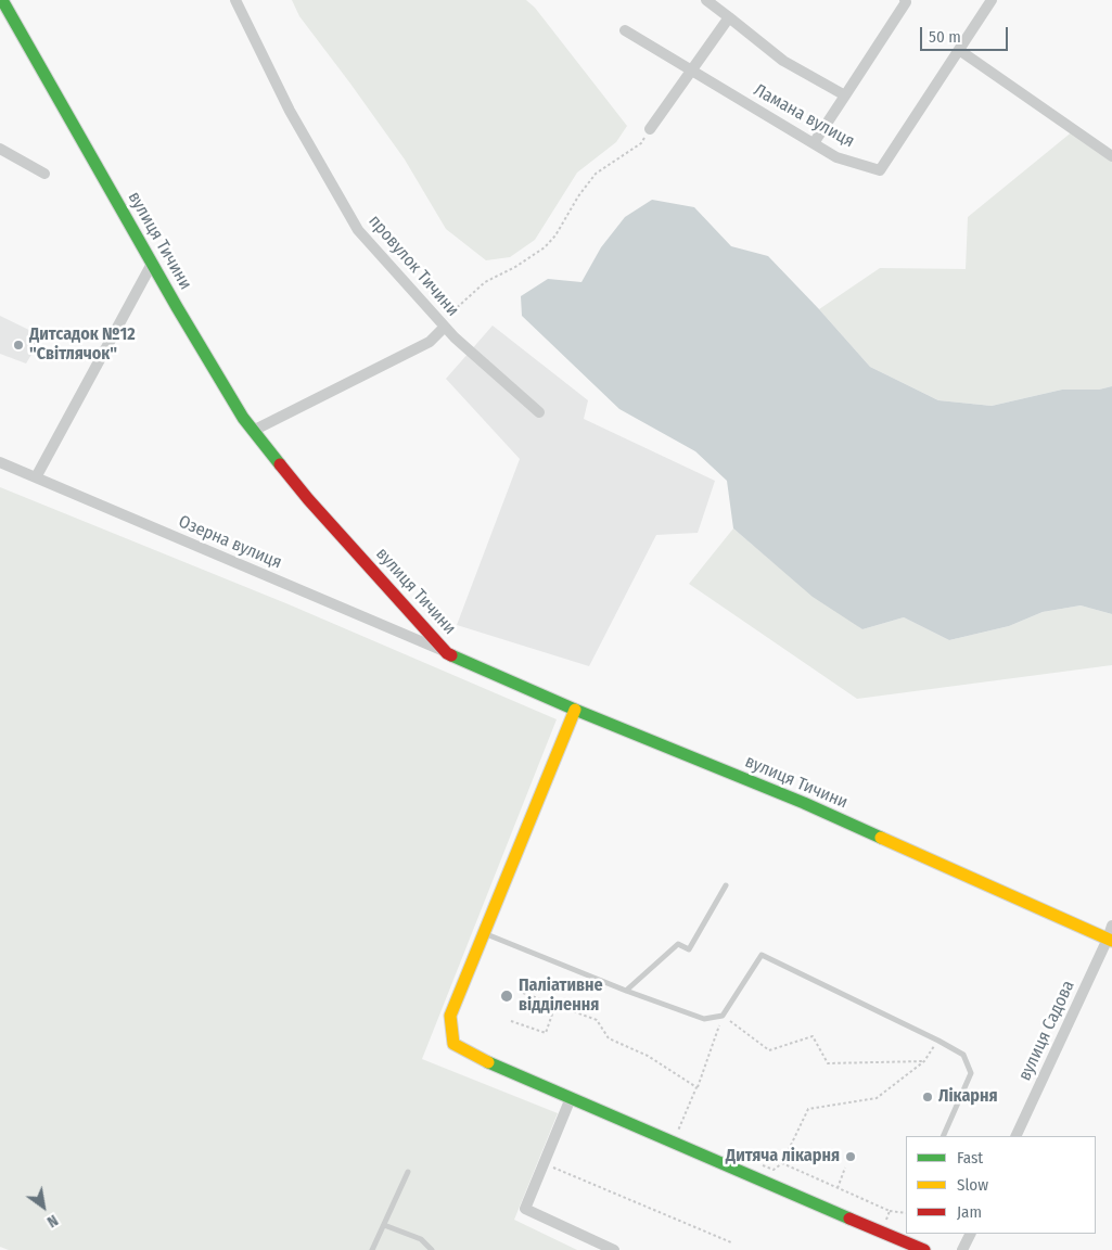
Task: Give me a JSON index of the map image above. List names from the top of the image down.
{
  "streets": {
    "street": [
      "Ламана вулиця",
      "вулиця Тичини",
      "провулок Тичини",
      "Озерна вулиця",
      "вулиця Садова"
    ]
  },
  "crossings": [
    ["вулиця Тичини", "Озерна вулиця"],
    ["вулиця Тичини", "вулиця Садова"]
  ],
  "places": [
    "Дитсадок №12 \"Світлячок\"",
    "Паліативне відділення",
    "Лікарня",
    "Дитяча лікарня"
  ],
  "legend": ["Fast", "Slow", "Jam"],
  "scale_bar": "50 m",
  "north": "bottom right"
}
